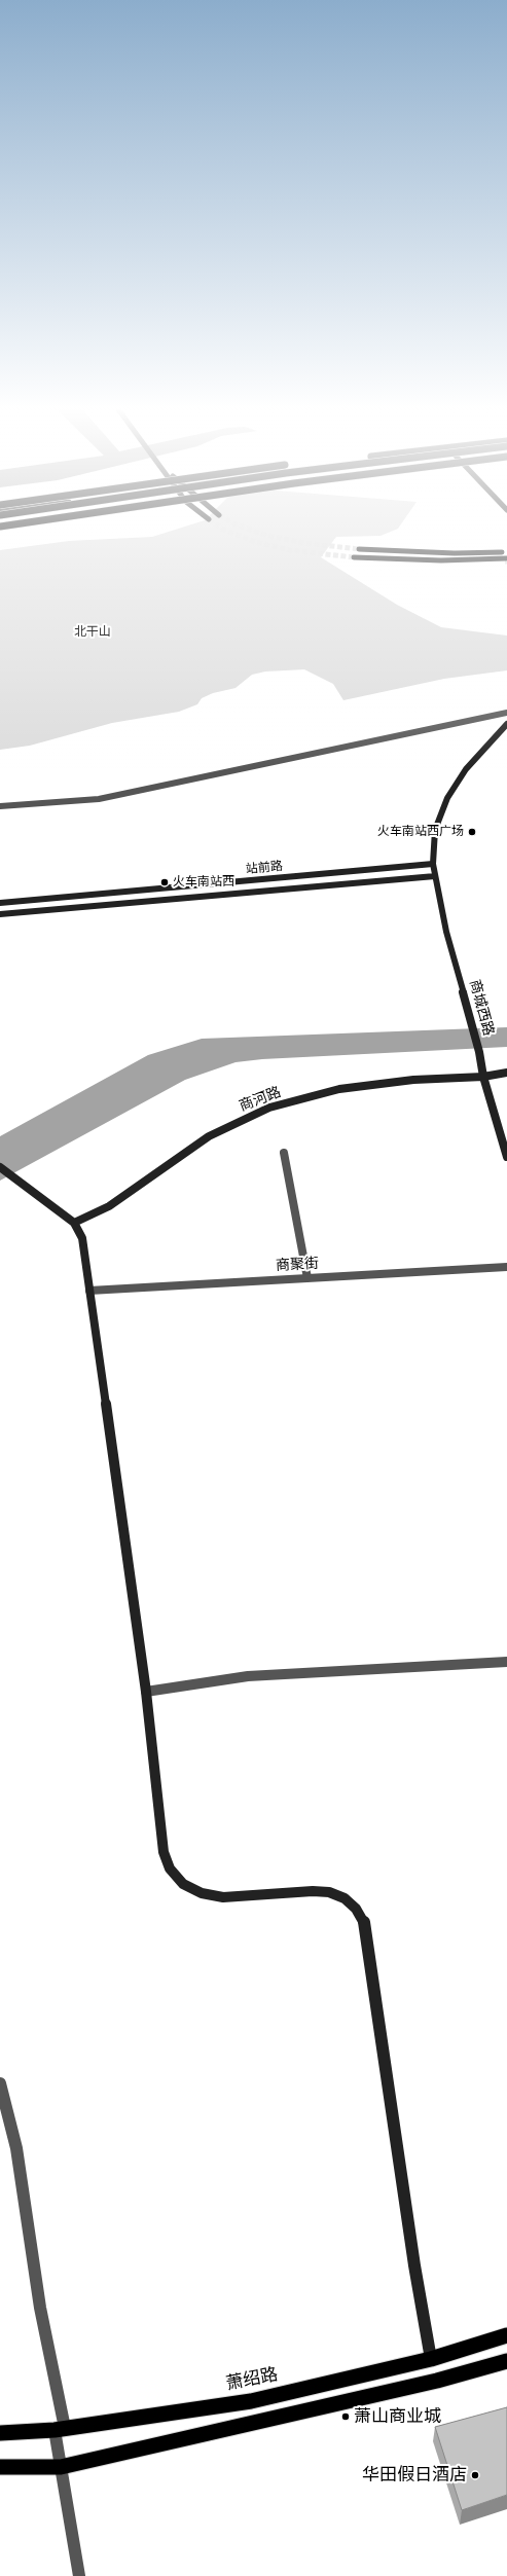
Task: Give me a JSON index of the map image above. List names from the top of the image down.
{
  "streets": {
    "main road": [
      "站前路",
      "商城西路",
      "商河路",
      "萧绍路"
    ],
    "street": ["商聚街"]
  },
  "crossings": [
    ["站前路", "商城西路"],
    ["商城西路", "商河路"]
  ],
  "parks": ["北干山"],
  "places": [
    "火车南站西广场",
    "火车南站西",
    "萧山商业城",
    "华田假日酒店"
  ]
}
